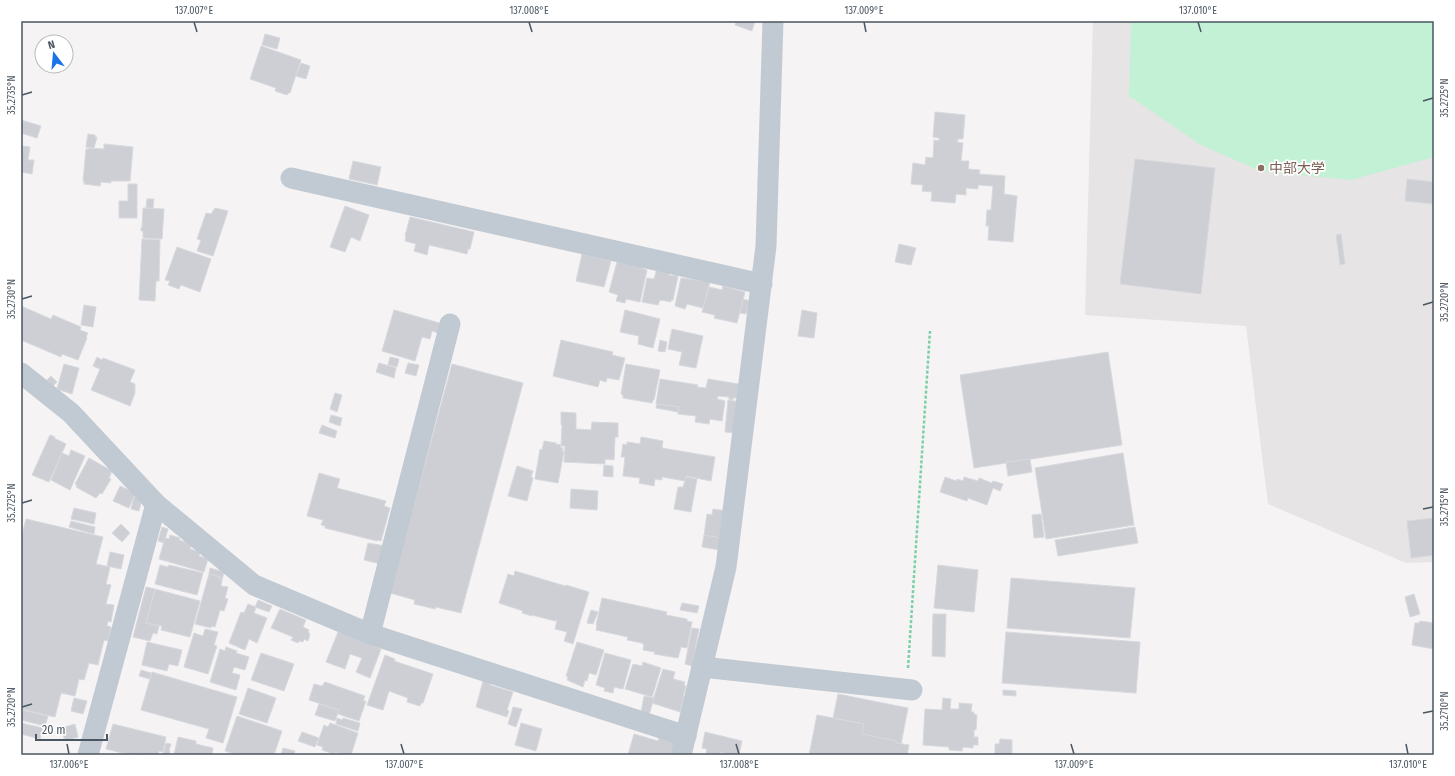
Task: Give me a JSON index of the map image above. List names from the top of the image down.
{
  "places": ["中部大学"],
  "scale_bar": "20 m",
  "north": "top",
  "coordinates": [
    "137.007°E",
    "137.008°E",
    "137.009°E",
    "137.010°E",
    "35.2735°N",
    "35.2725°N",
    "35.2730°N",
    "35.2720°N",
    "35.2715°N",
    "35.2710°N",
    "137.006°E"
  ]
}
